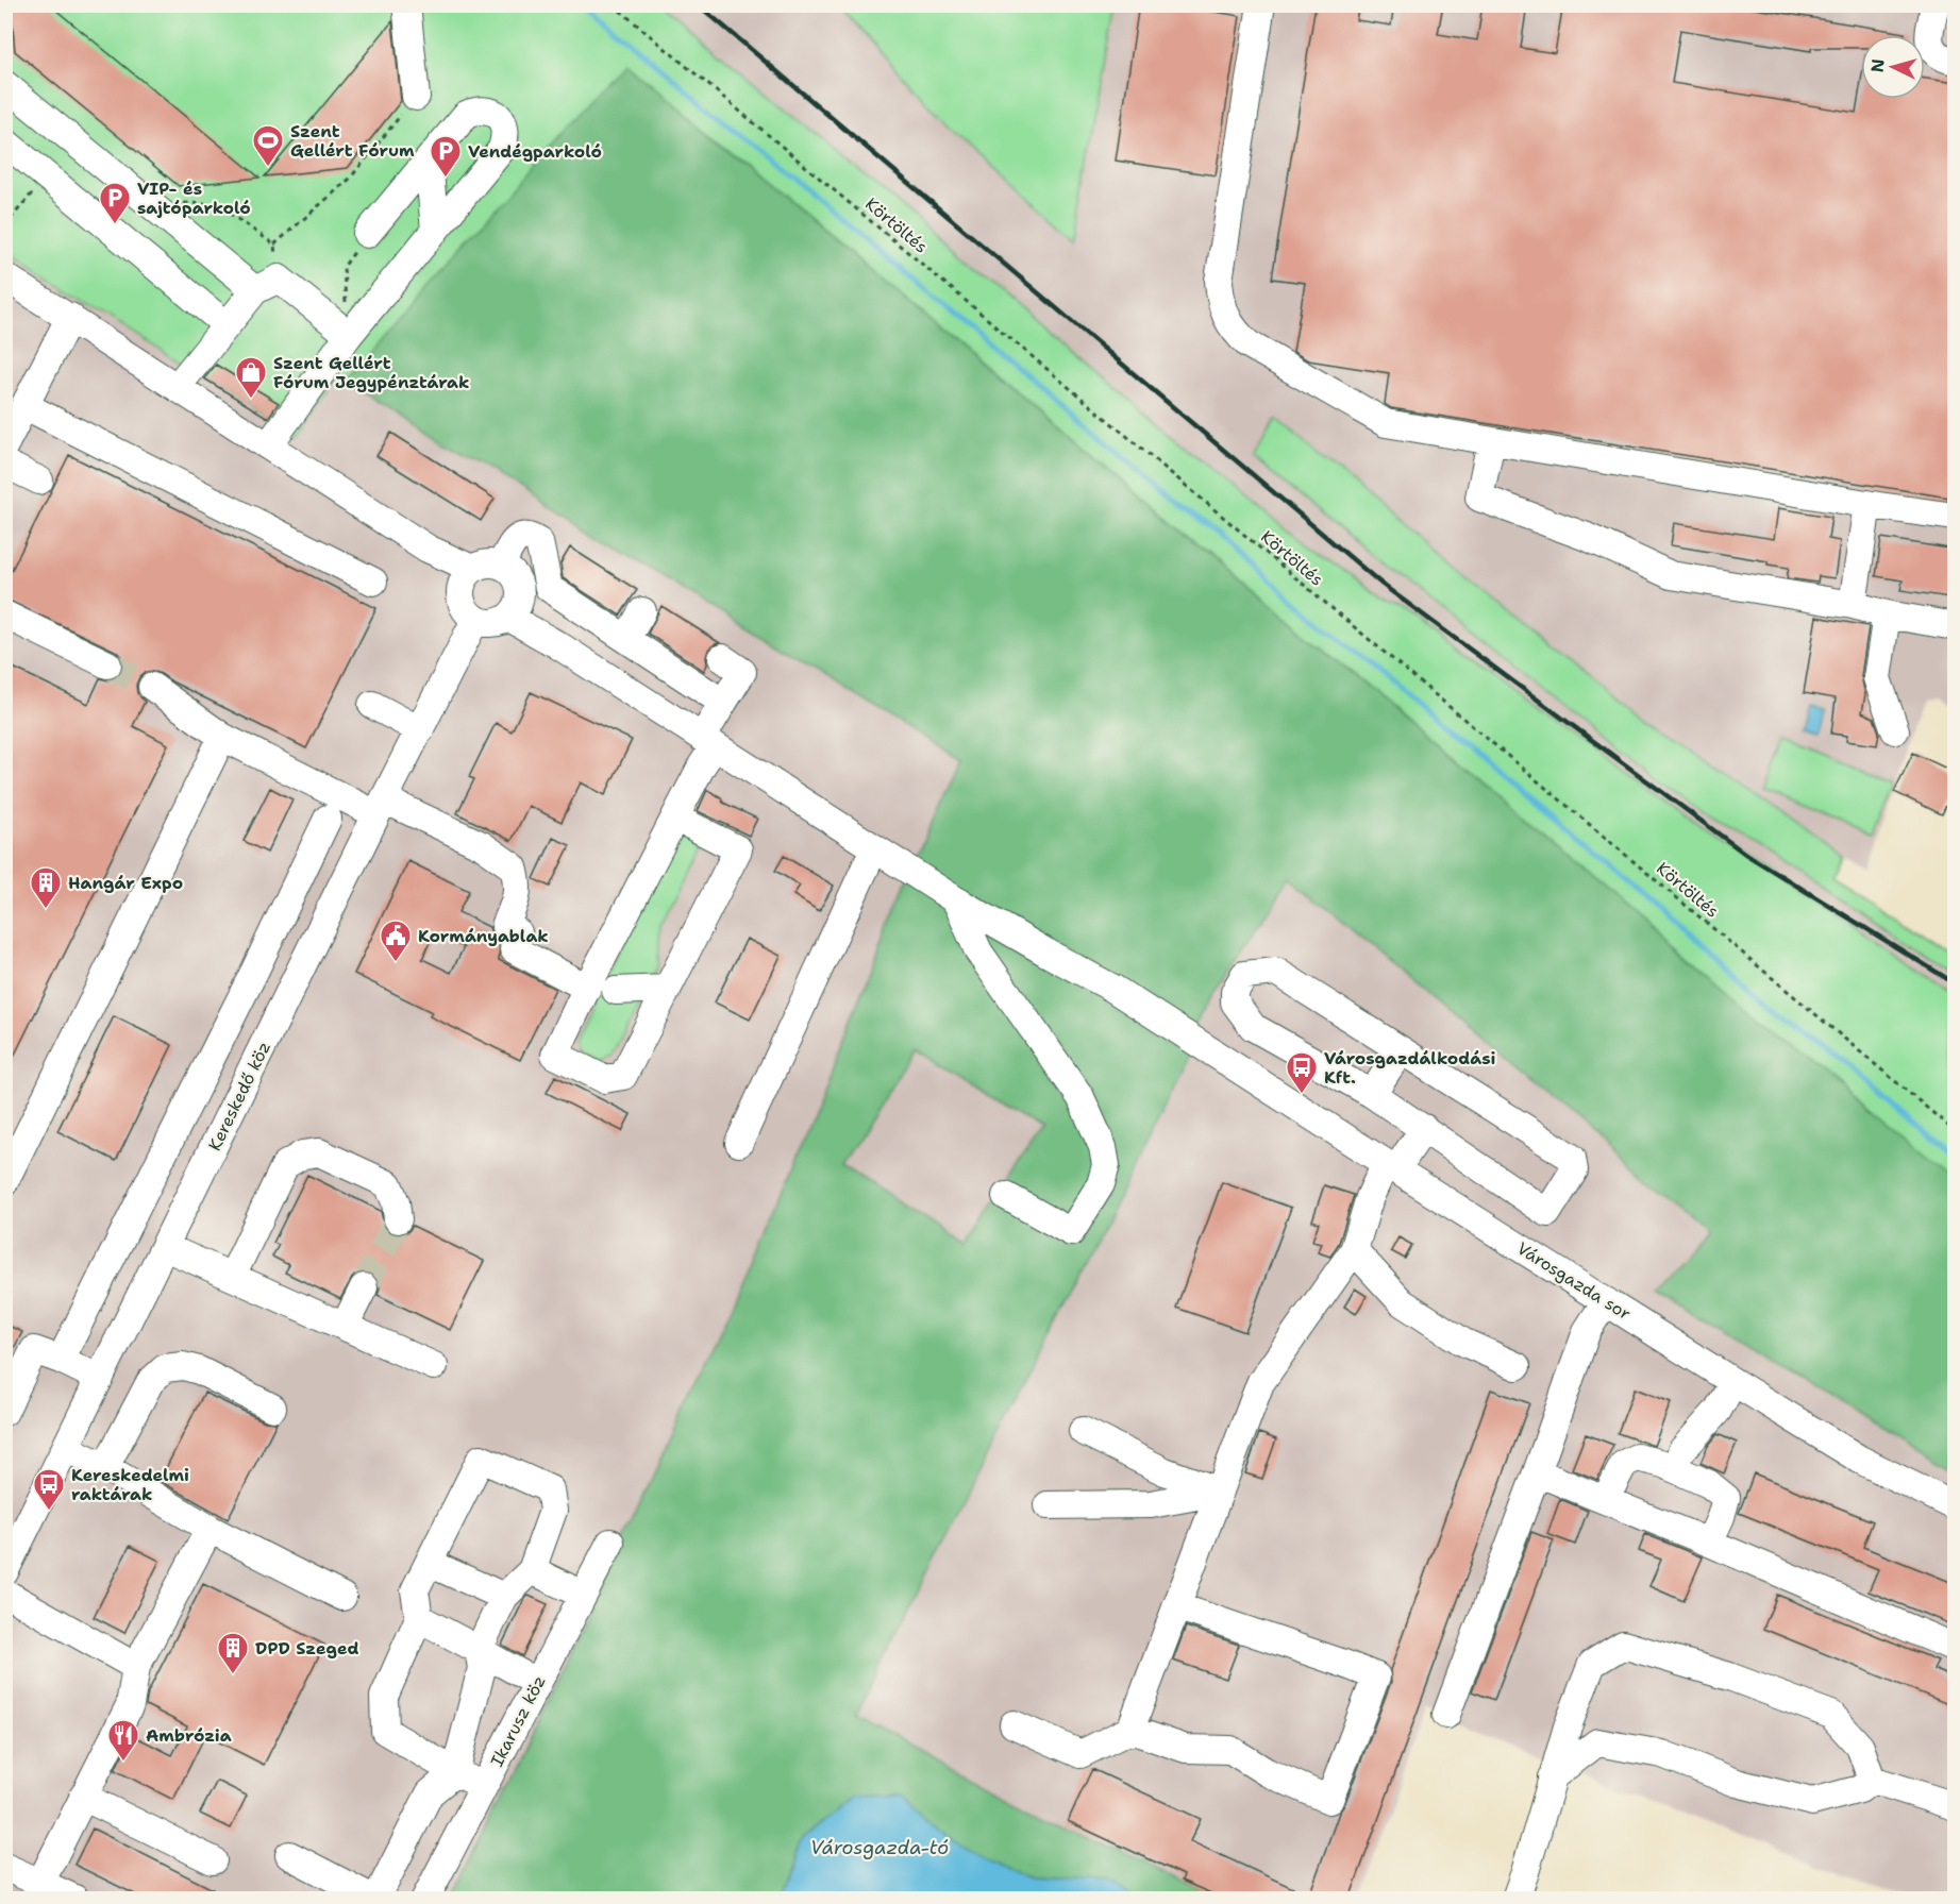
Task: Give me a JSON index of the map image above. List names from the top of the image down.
{
  "streets": {
    "street": ["Kereskedő köz", "Városgazda sor", "Ikarusz köz"],
    "path": ["Körtöltés"]
  },
  "crossings": [
    ["Kereskedő köz", "Városgazda sor"]
  ],
  "water": ["Városgazda-tó"],
  "places": {
    "sports": ["Szent Gellért Fórum"],
    "parking": ["Vendégparkoló", "VIP- és sajtóparkoló"],
    "shop": ["Szent Gellért Fórum Jegypénztárak"],
    "building": ["Hangár Expo", "DPD Szeged"],
    "public building": ["Kormányablak"],
    "bus stop": ["Városgazdálkodási Kft.", "Kereskedelmi raktárak"],
    "restaurant": ["Ambrózia"]
  },
  "north": "left"
}
